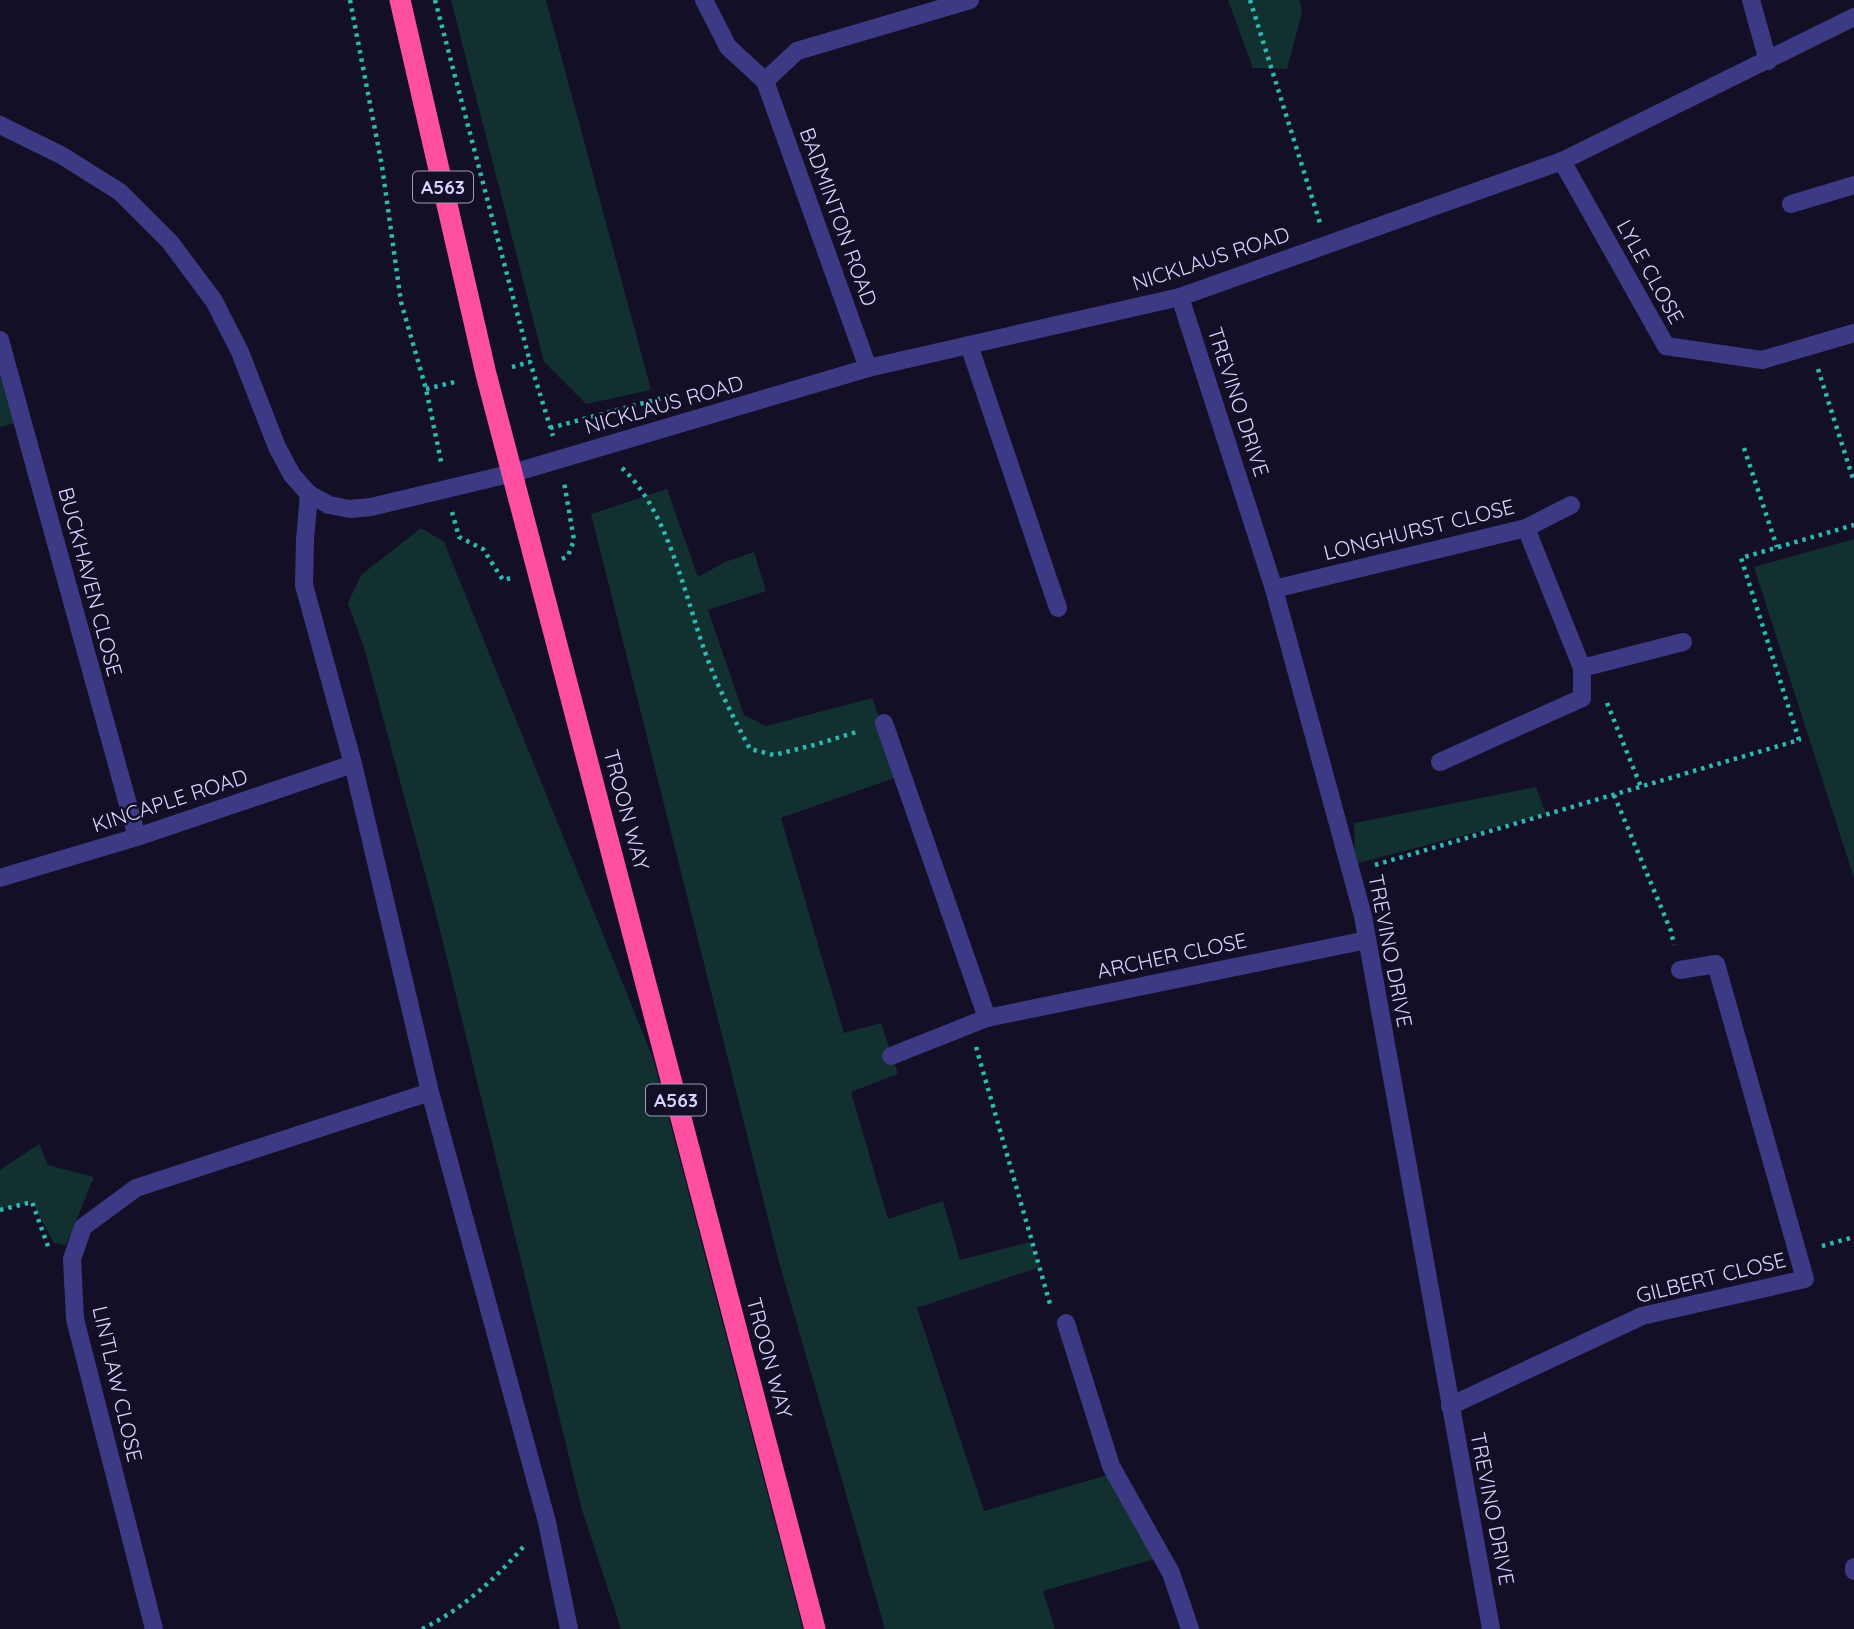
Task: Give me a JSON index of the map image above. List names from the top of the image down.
{
  "streets": {
    "highway": ["A563", "TROON WAY"],
    "street": [
      "BADMINTON ROAD",
      "NICKLAUS ROAD",
      "LYLE CLOSE",
      "TREVINO DRIVE",
      "LONGHURST CLOSE",
      "BUCKHAVEN CLOSE",
      "KINCAPLE ROAD",
      "ARCHER CLOSE",
      "GILBERT CLOSE",
      "LINTLAW CLOSE"
    ]
  },
  "crossings": [
    ["BADMINTON ROAD", "NICKLAUS ROAD"],
    ["NICKLAUS ROAD", "LYLE CLOSE"],
    ["NICKLAUS ROAD", "TREVINO DRIVE"],
    ["NICKLAUS ROAD", "TROON WAY"],
    ["TREVINO DRIVE", "LONGHURST CLOSE"],
    ["TREVINO DRIVE", "ARCHER CLOSE"],
    ["TREVINO DRIVE", "GILBERT CLOSE"],
    ["BUCKHAVEN CLOSE", "KINCAPLE ROAD"]
  ]
}
